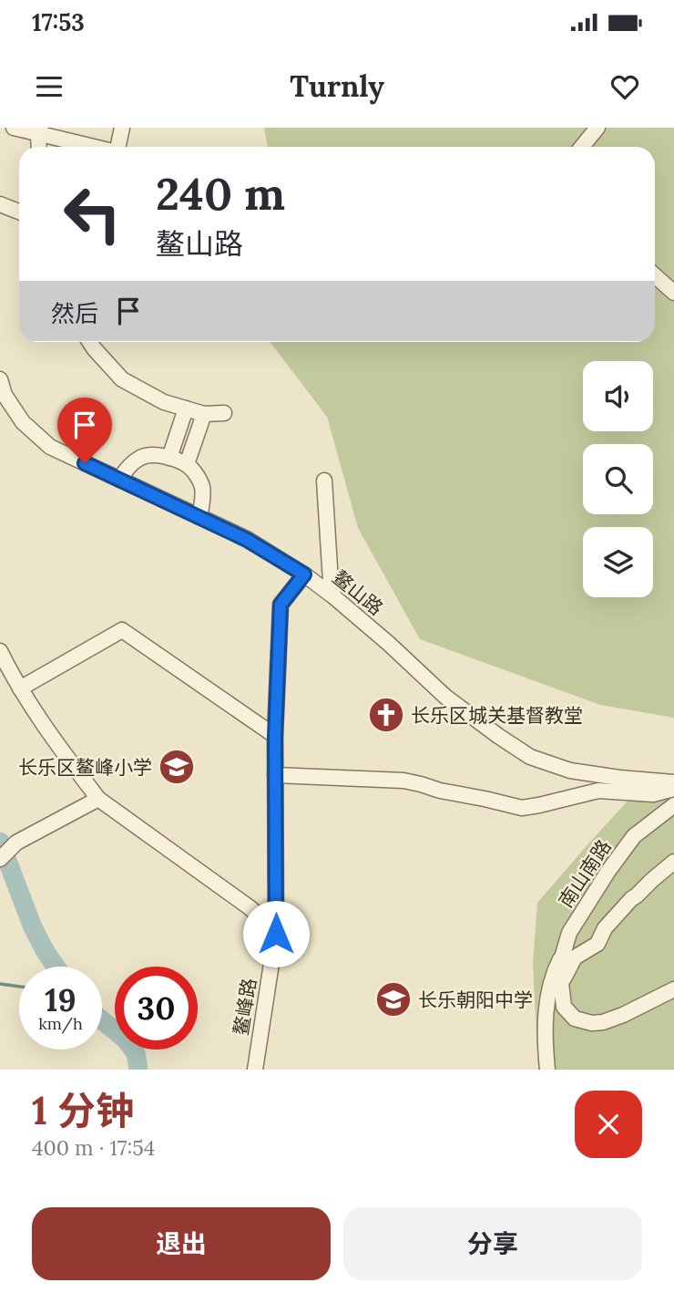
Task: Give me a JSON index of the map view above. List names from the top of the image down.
{
  "streets": {
    "street": ["鳌山路", "南山南路", "鳌峰路"]
  },
  "crossings": [
    ["鳌山路", "鳌峰路"]
  ],
  "places": {
    "church": ["长乐区城关基督教堂"],
    "school or university": ["长乐区鳌峰小学", "长乐朝阳中学"]
  },
  "page": {
    "status": "17:53",
    "header": "Turnly",
    "turn": ["240 m", "鳌山路"],
    "then": "然后",
    "speed": "19 km/h",
    "limit": "30",
    "heading": ["1 分钟", "400 m · 17:54"],
    "buttons": ["退出", "分享"]
  }
}
